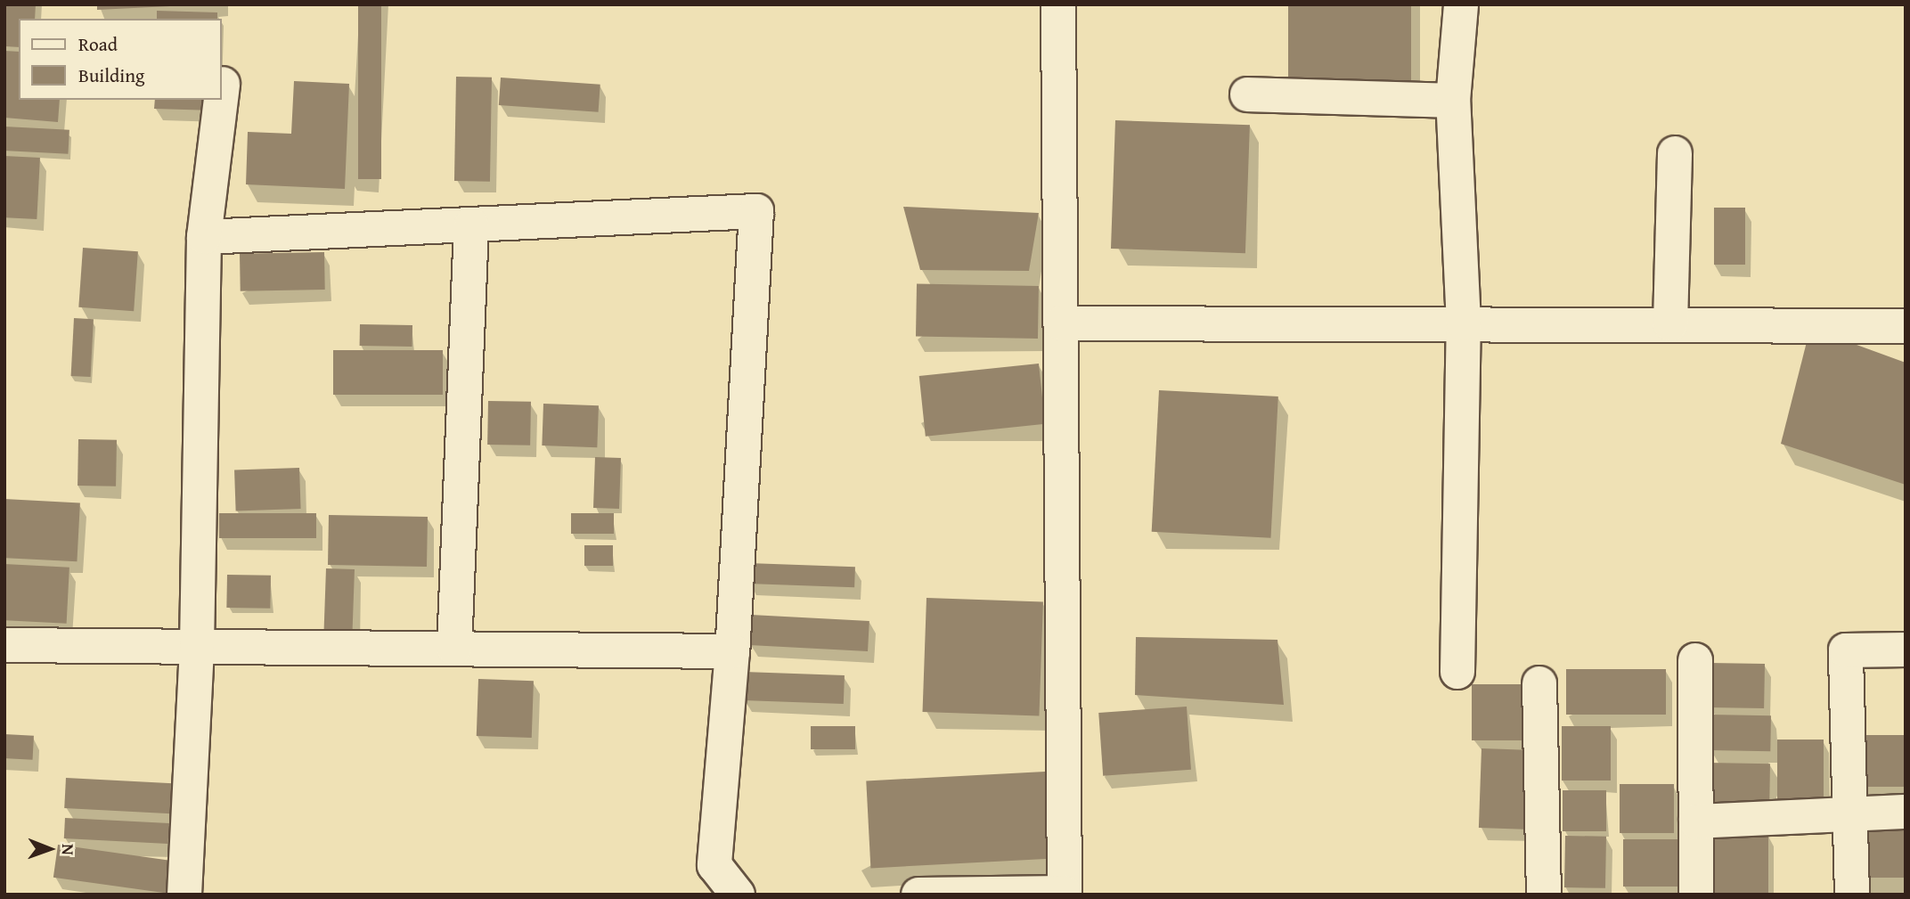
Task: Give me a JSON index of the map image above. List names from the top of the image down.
{
  "legend": ["Road", "Building"],
  "north": "right"
}
